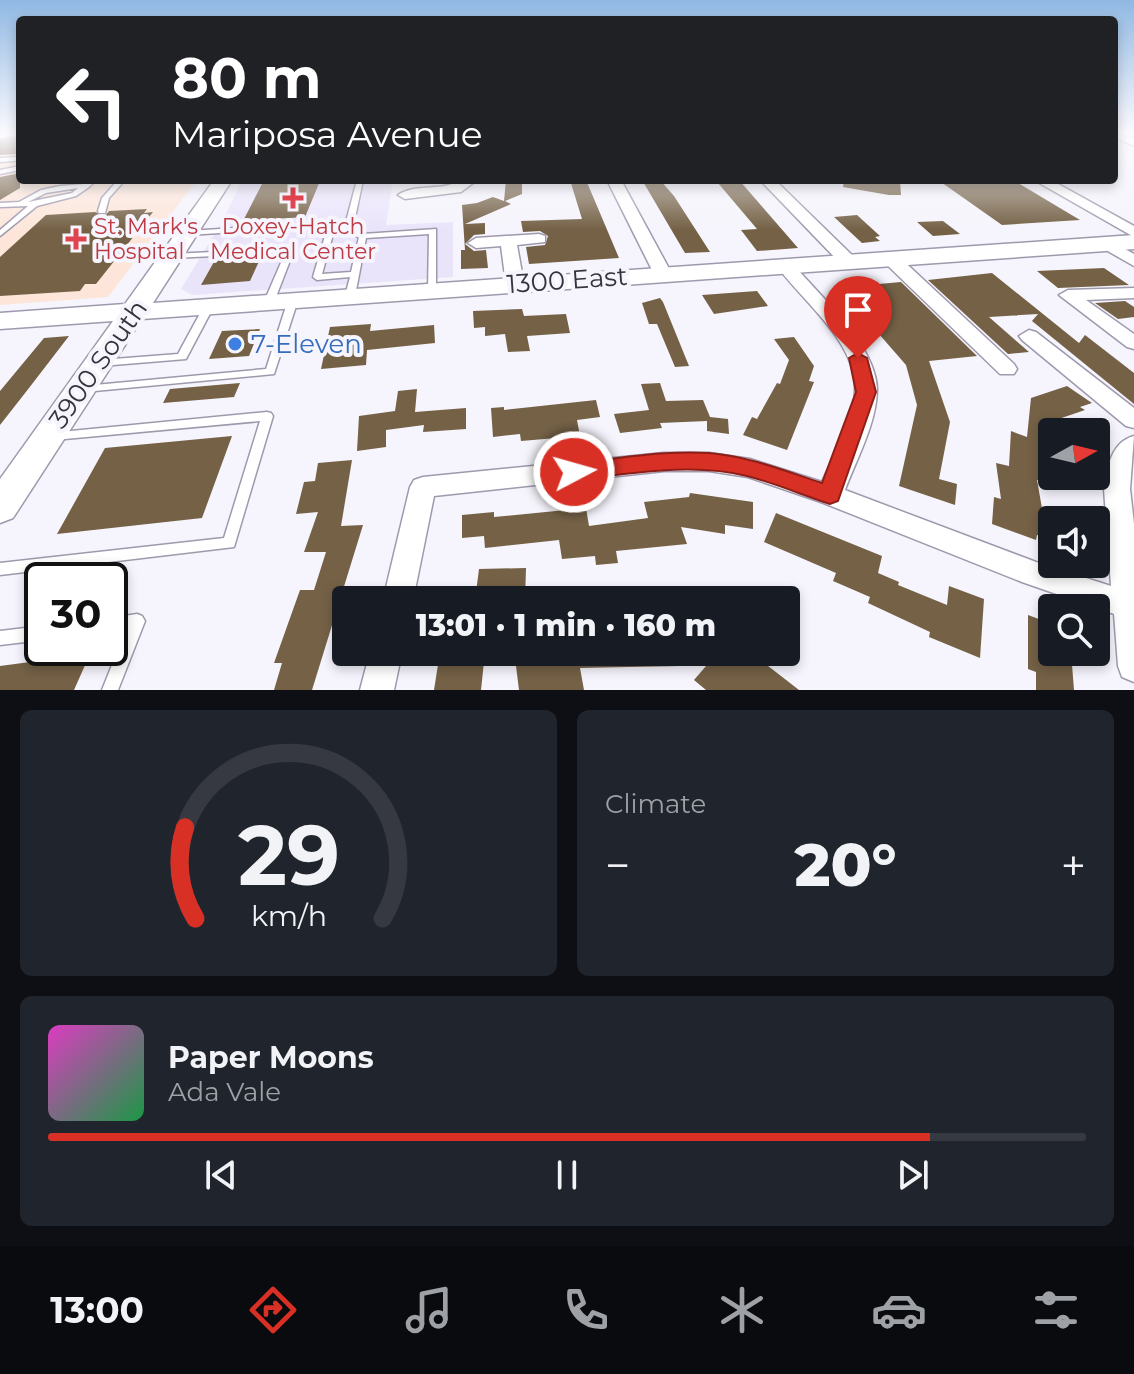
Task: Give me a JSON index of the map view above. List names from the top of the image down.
{
  "streets": {
    "main road": ["1300 East", "3900 South"]
  },
  "crossings": [
    ["1300 East", "3900 South"]
  ],
  "places": {
    "health": ["Doxey-Hatch Medical Center", "St. Mark's Hospital"],
    "other": ["7-Eleven"]
  },
  "north": "right",
  "page": {
    "turn": ["80 m", "Mariposa Avenue"],
    "limit": "30",
    "trip": "13:01 · 1 min · 160 m",
    "tile": "Climate",
    "heat": ["−", "20°", "+"],
    "song": ["Paper Moons", "Ada Vale"],
    "tabs": "13:00",
    "gauge": ["29", "km/h"]
  }
}
